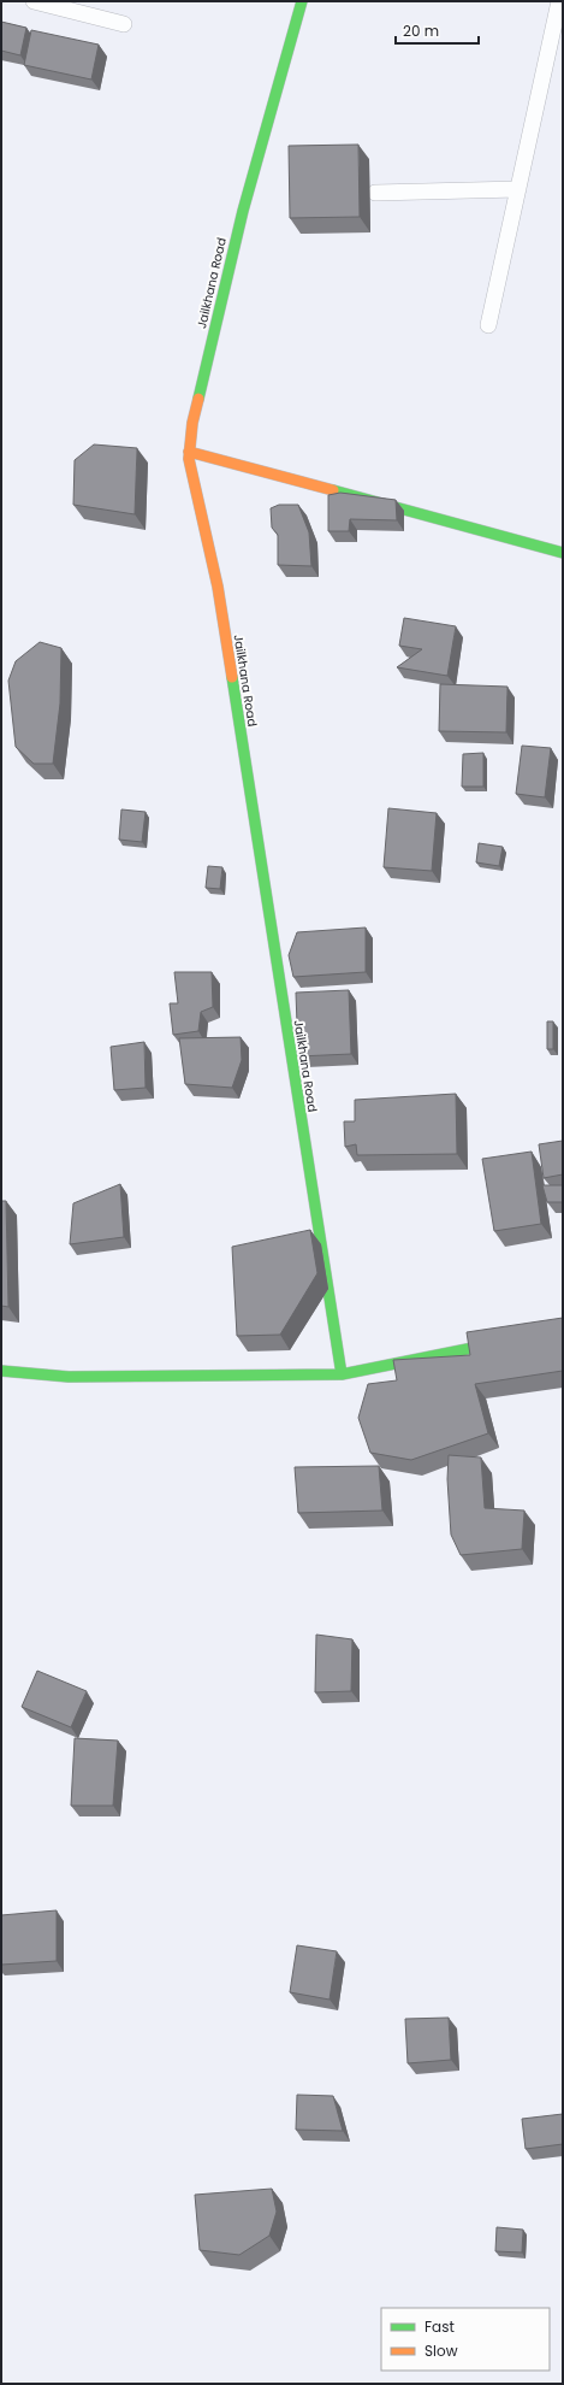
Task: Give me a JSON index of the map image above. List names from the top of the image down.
{
  "streets": {
    "street": ["Jailkhana Road"]
  },
  "legend": ["Fast", "Slow"],
  "scale_bar": "20 m"
}
